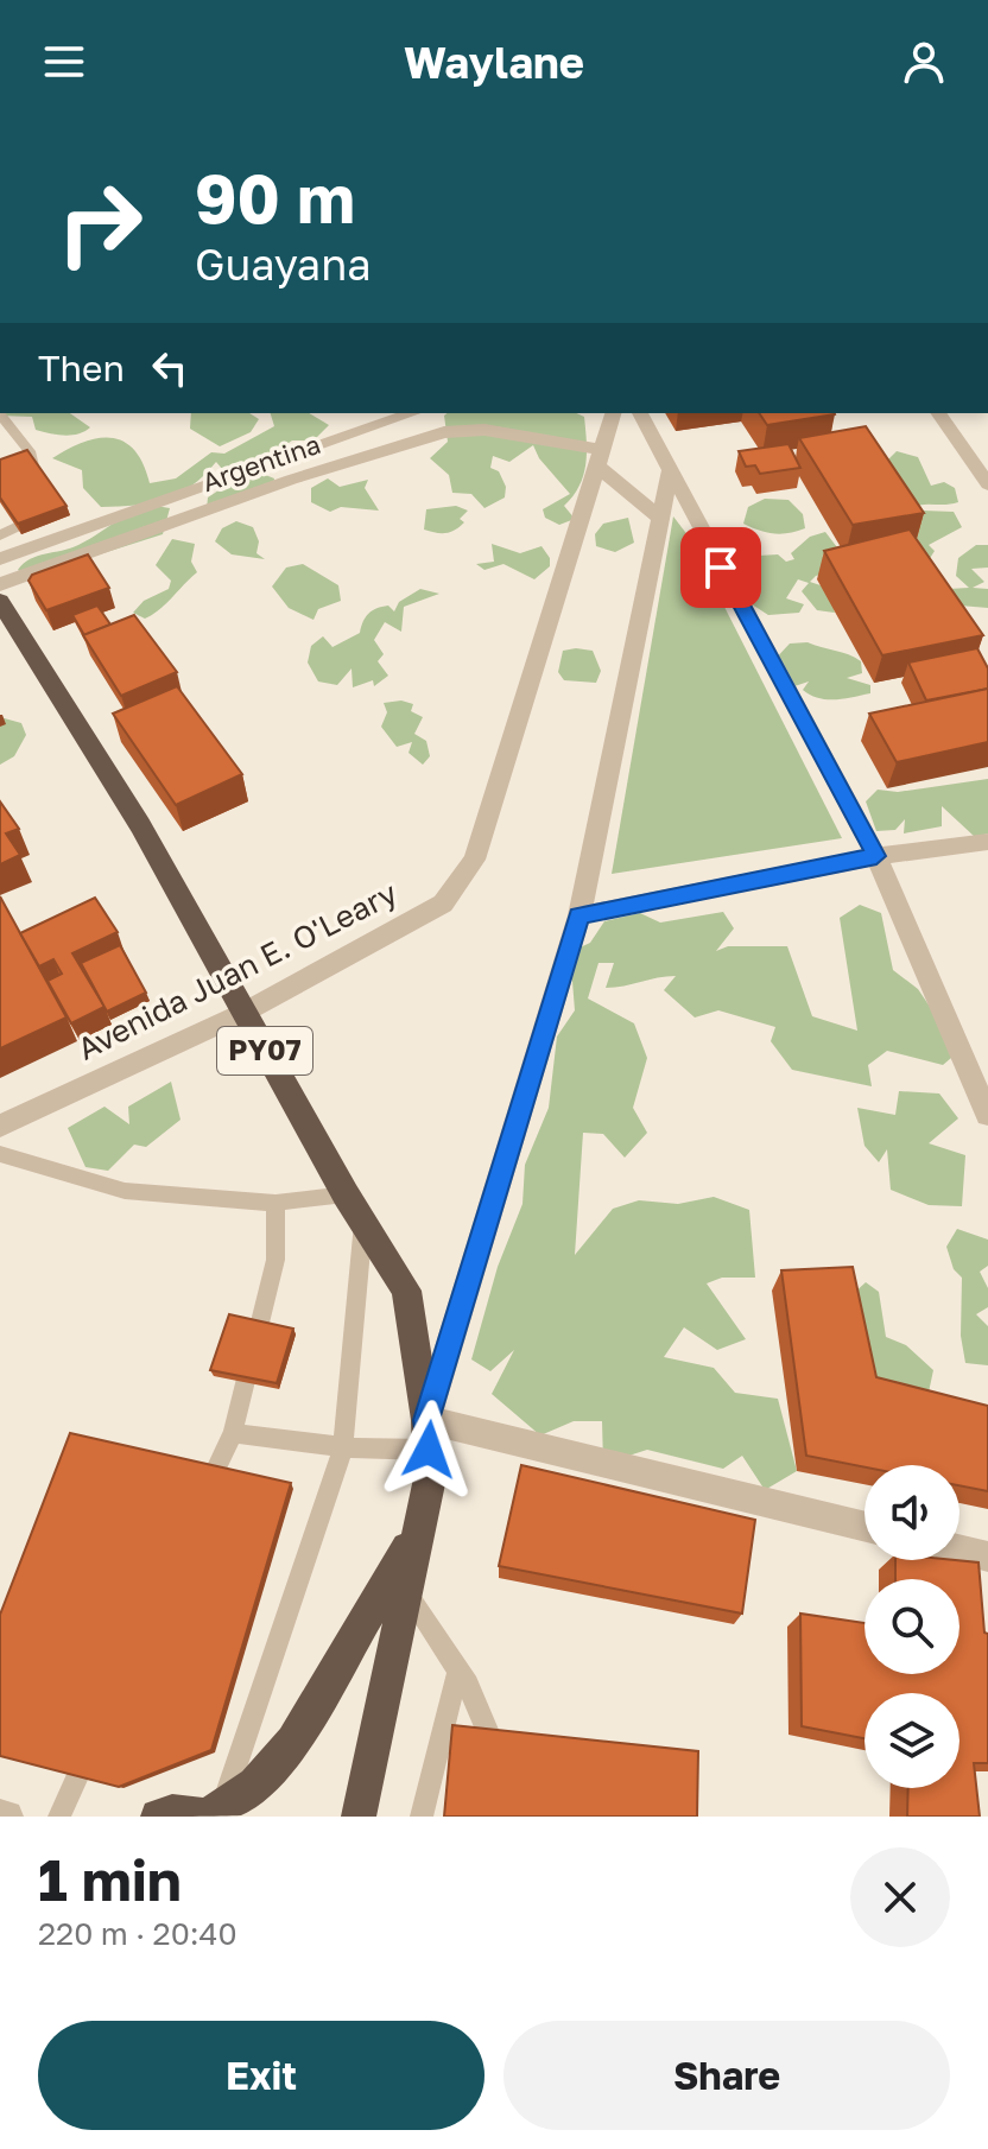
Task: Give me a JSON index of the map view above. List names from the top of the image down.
{
  "streets": {
    "highway": ["PY07"],
    "street": ["Argentina", "Avenida Juan E. O'Leary"]
  },
  "crossings": [
    ["Argentina", "Avenida Juan E. O'Leary"],
    ["Avenida Juan E. O'Leary", "PY07"]
  ],
  "page": {
    "header": "Waylane",
    "turn": ["90 m", "Guayana"],
    "then": "Then",
    "heading": ["1 min", "220 m · 20:40"],
    "buttons": ["Exit", "Share"]
  }
}
